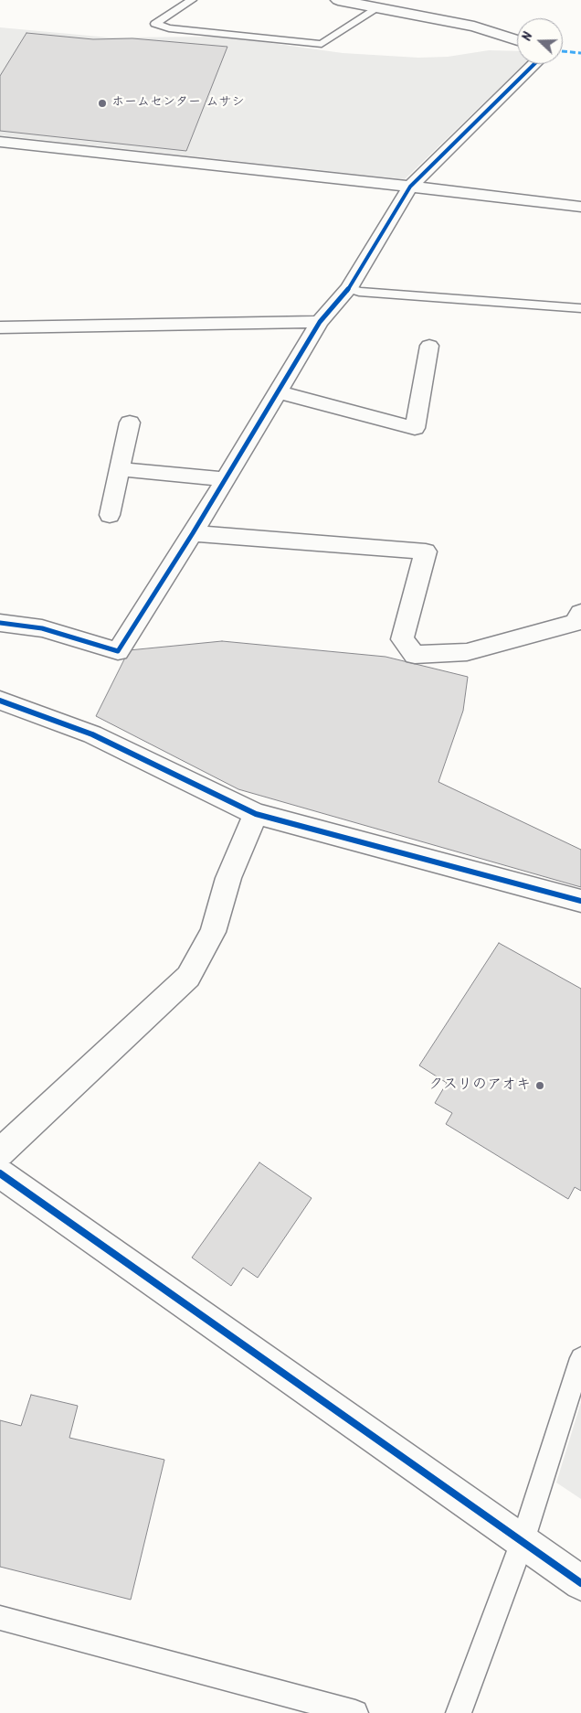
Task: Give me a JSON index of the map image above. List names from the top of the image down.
{
  "places": ["ホームセンター ムサシ", "クスリのアオキ"],
  "north": "left"
}
